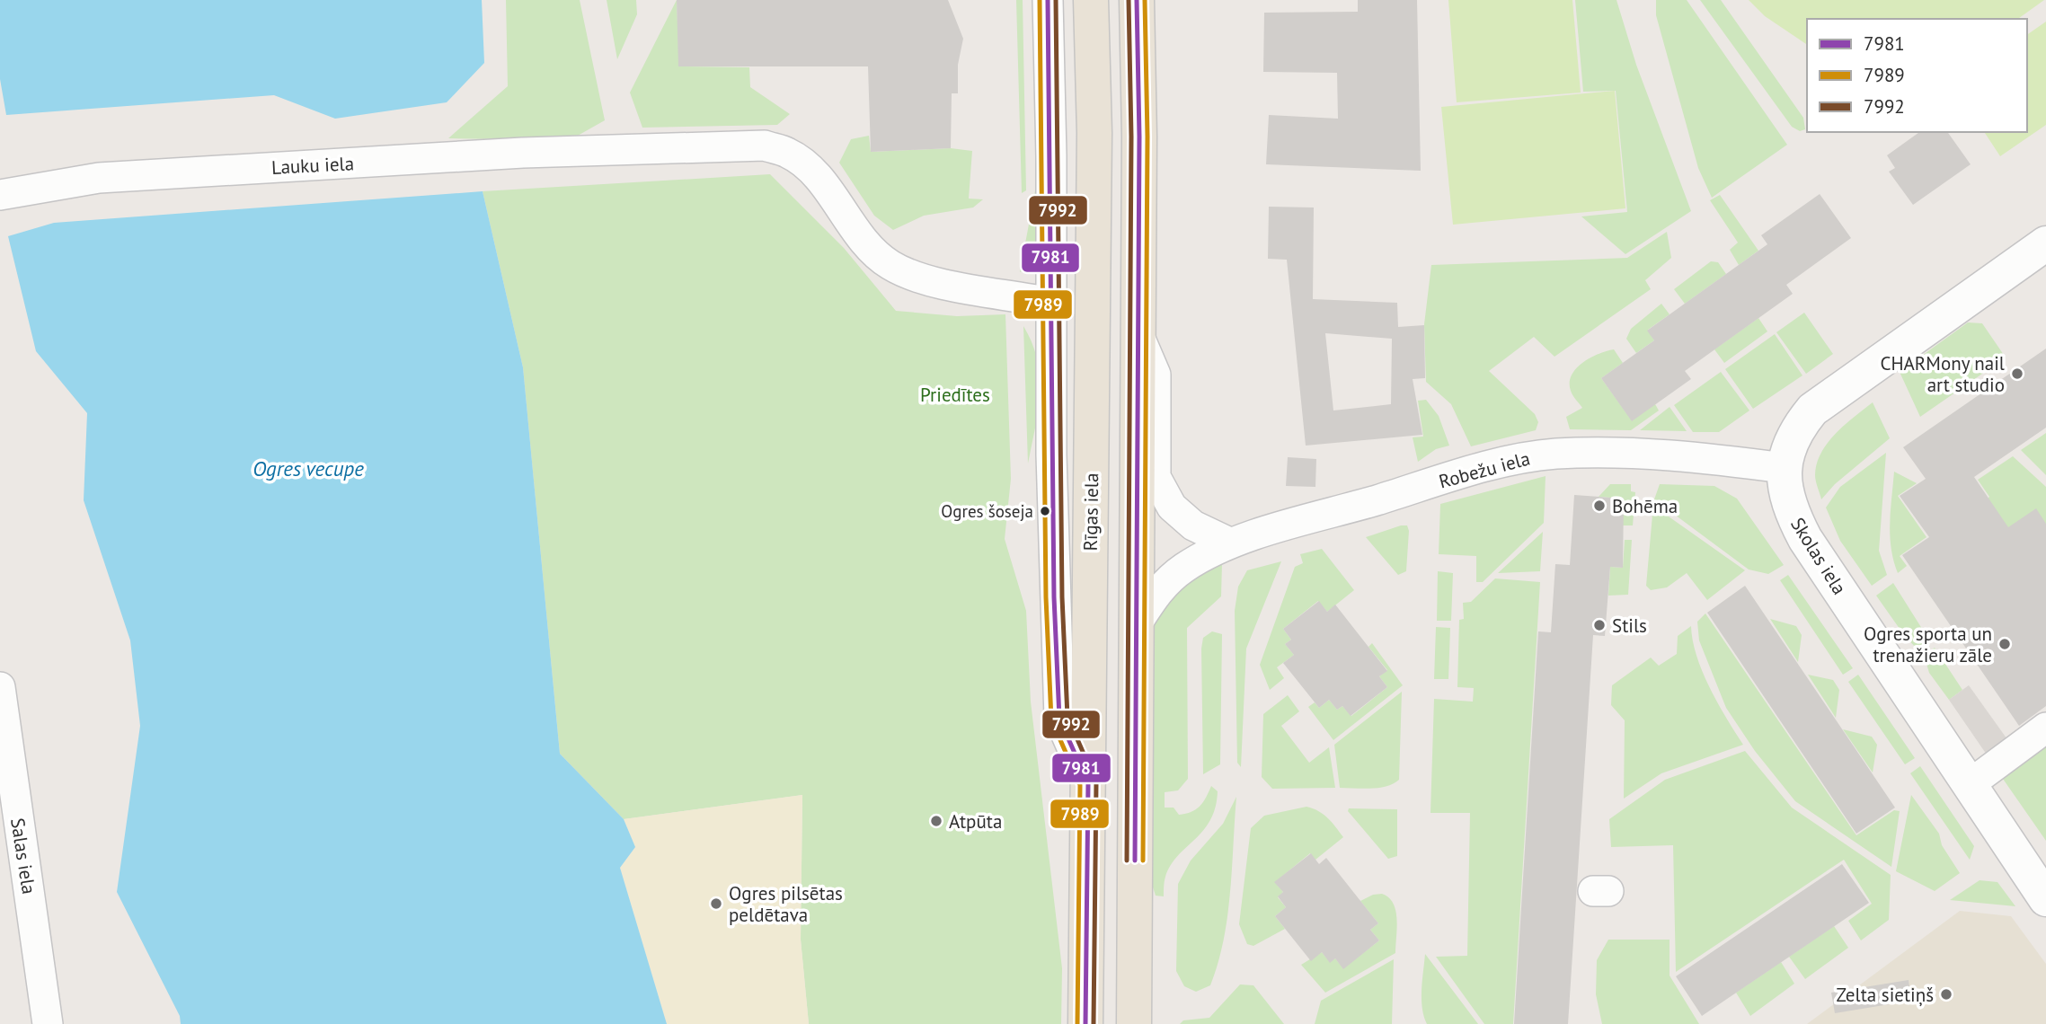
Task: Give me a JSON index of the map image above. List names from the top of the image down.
{
  "streets": {
    "highway": ["Rīgas iela"],
    "main road": ["Skolas iela"],
    "street": ["Lauku iela", "Robežu iela", "Salas iela"]
  },
  "crossings": [
    ["Robežu iela", "Skolas iela"]
  ],
  "water": ["Ogres vecupe"],
  "parks": ["Priedītes"],
  "places": [
    "CHARMony nail art studio",
    "Bohēma",
    "Ogres šoseja",
    "Stils",
    "Ogres sporta un trenažieru zāle",
    "Atpūta",
    "Ogres pilsētas peldētava",
    "Zelta sietiņš"
  ],
  "lines": ["transit line 7981", "transit line 7989", "transit line 7992"],
  "legend": ["7981", "7989", "7992"]
}
